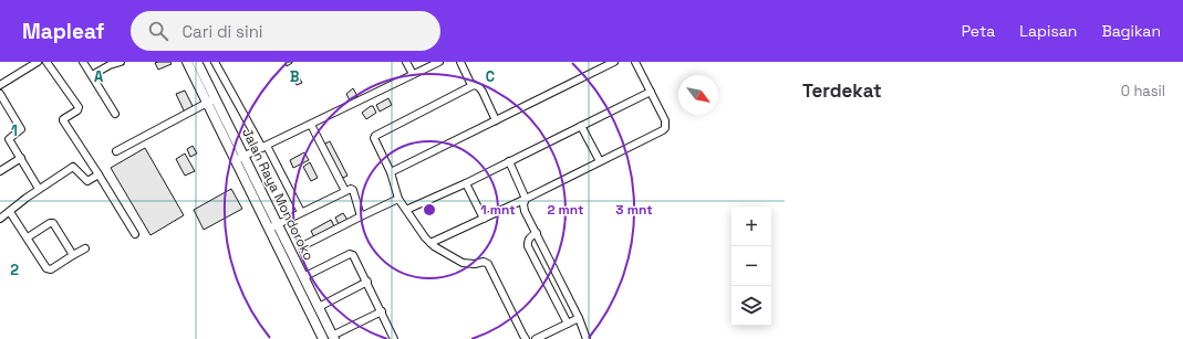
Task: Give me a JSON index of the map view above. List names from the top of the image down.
{
  "streets": {
    "highway": ["Jalan Raya Mondoroko"]
  },
  "north": "bottom right",
  "page": {
    "header": "Mapleaf",
    "search": "Cari di sini",
    "nav": ["Peta", "Lapisan", "Bagikan"],
    "heading": ["Terdekat", "0 hasil"],
    "map_buttons": ["+", "−"]
  },
  "grid": {
    "columns": ["A", "B", "C"],
    "rows": ["1", "2"]
  },
  "rings": ["1 mnt", "2 mnt", "3 mnt"]
}
